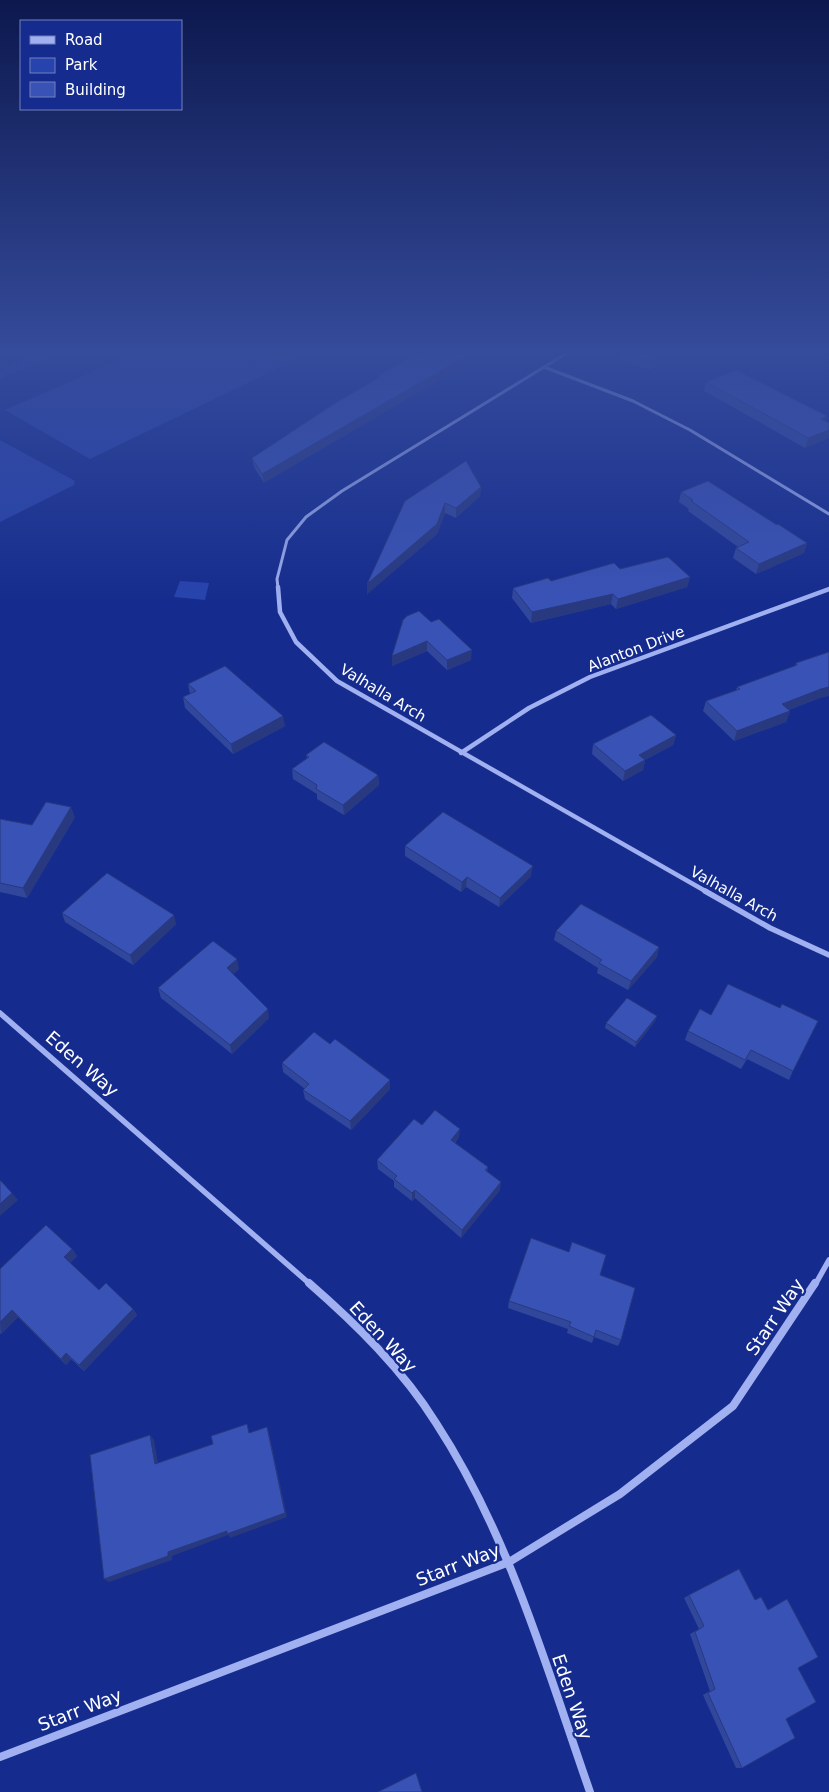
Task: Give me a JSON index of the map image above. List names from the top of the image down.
{
  "streets": {
    "street": [
      "Alanton Drive",
      "Valhalla Arch",
      "Eden Way",
      "Starr Way"
    ]
  },
  "crossings": [
    ["Alanton Drive", "Valhalla Arch"],
    ["Eden Way", "Starr Way"]
  ],
  "legend": ["Road", "Park", "Building"]
}
